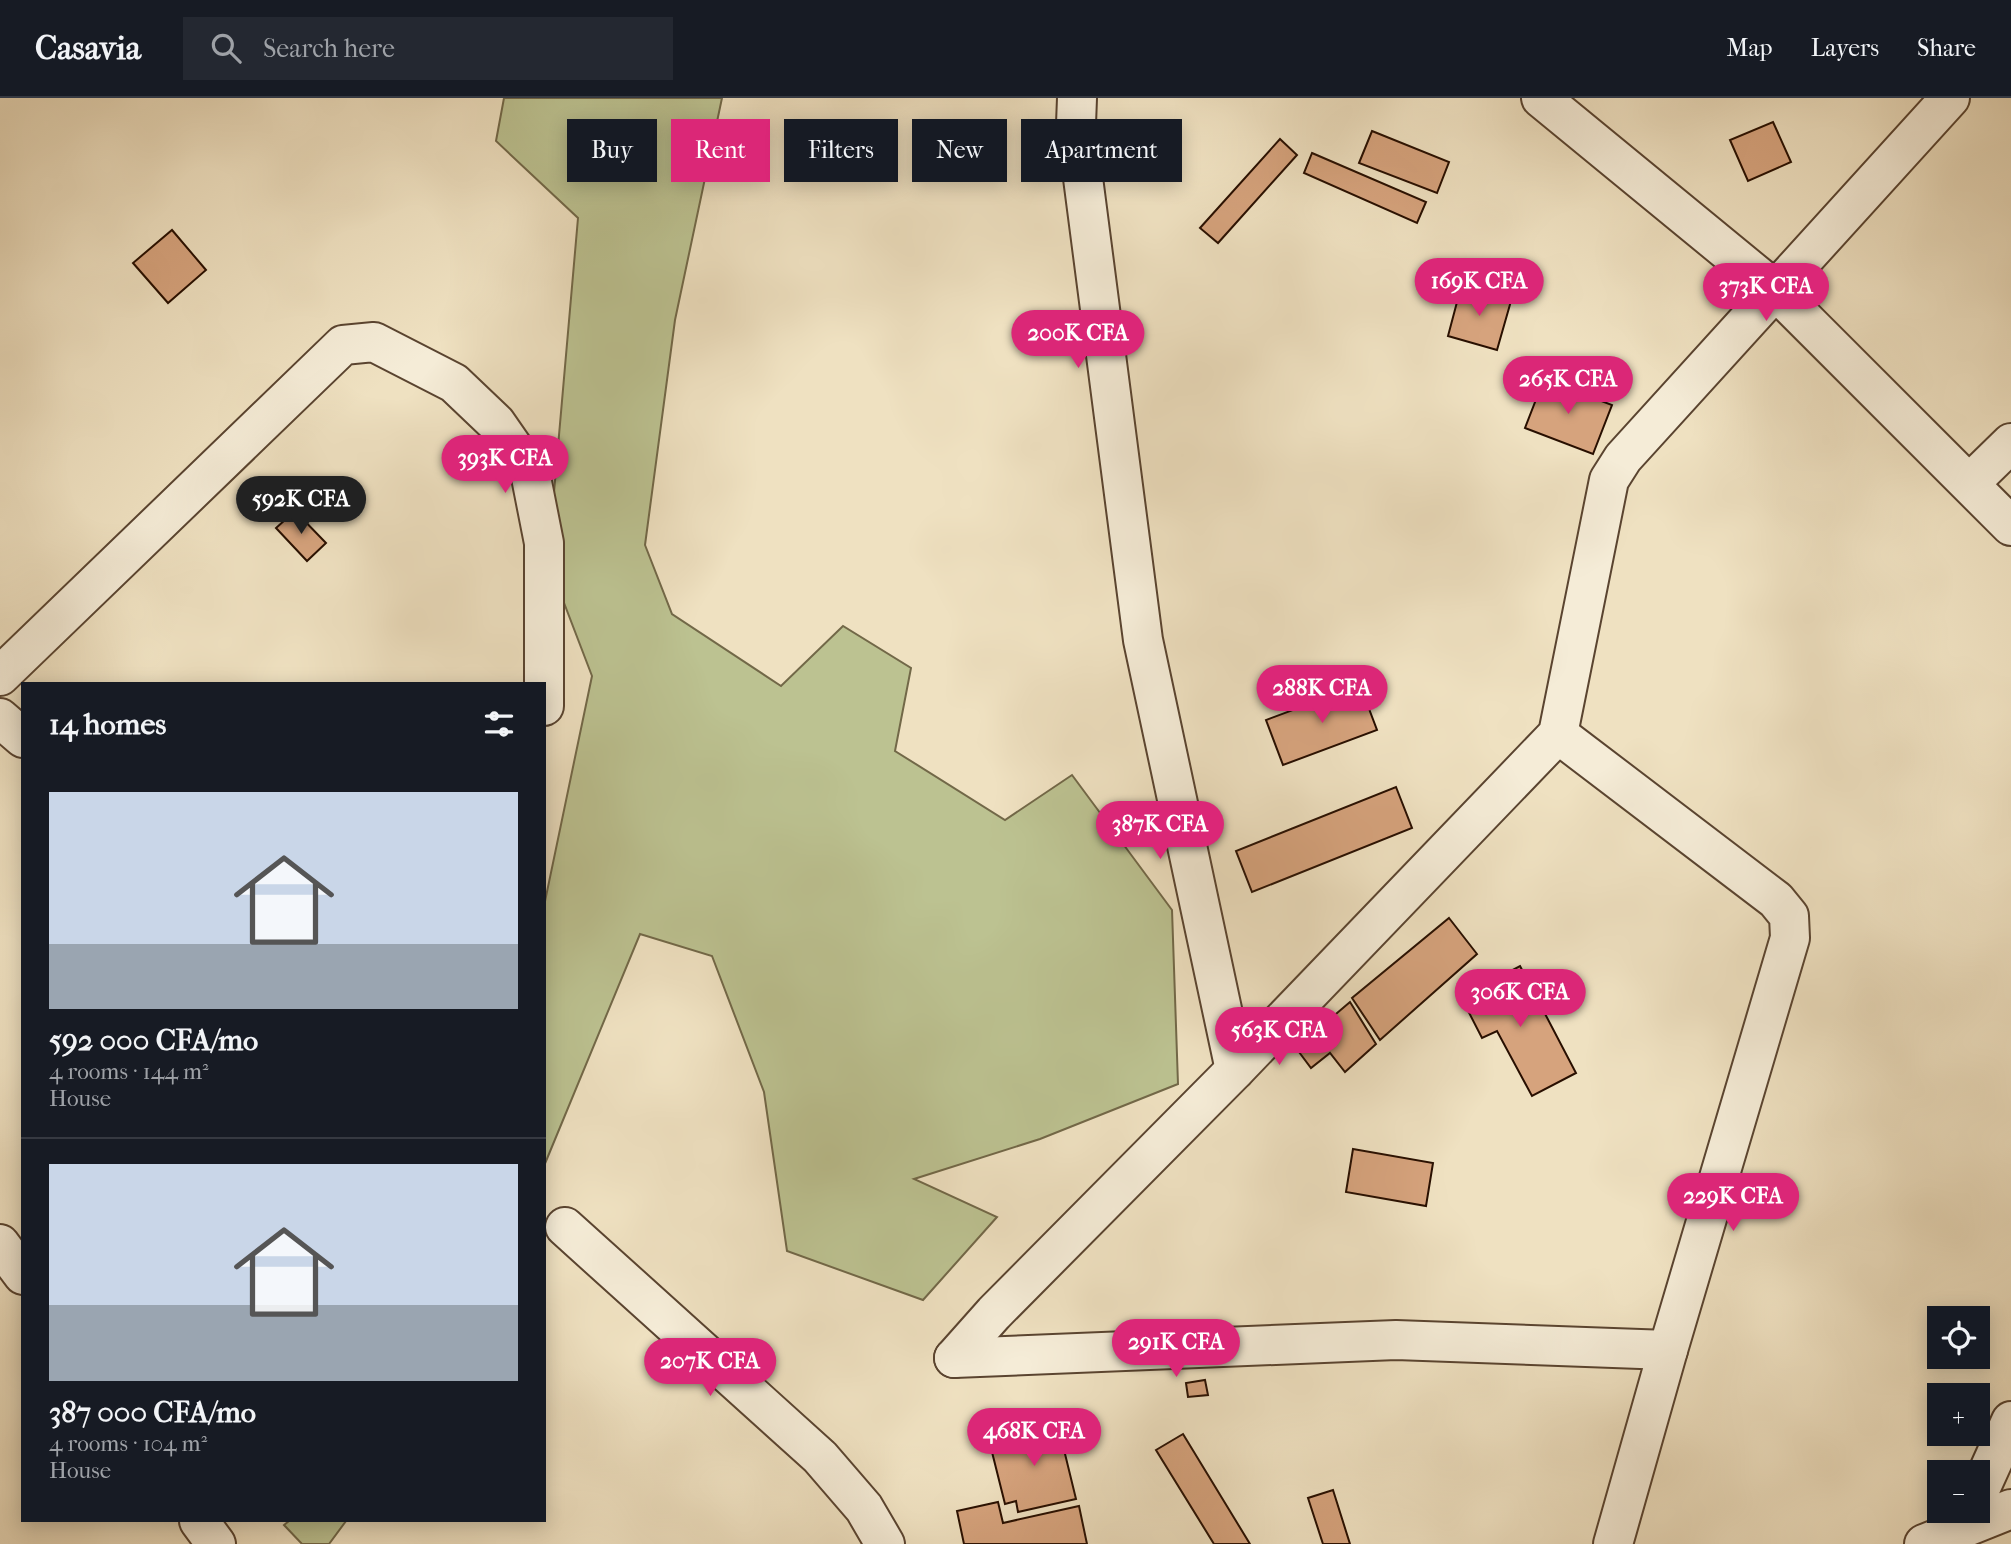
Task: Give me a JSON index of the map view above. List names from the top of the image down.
{
  "page": {
    "header": "Casavia",
    "search": "Search here",
    "nav": ["Map", "Layers", "Share"],
    "chip": [
      "Buy",
      "Rent",
      "Filters",
      "New",
      "Apartment"
    ],
    "price": [
      "169K CFA",
      "373K CFA",
      "200K CFA",
      "265K CFA",
      "393K CFA",
      "592K CFA",
      "288K CFA",
      "387K CFA",
      "306K CFA",
      "563K CFA",
      "229K CFA",
      "291K CFA",
      "207K CFA",
      "468K CFA"
    ],
    "heading": "14 homes",
    "list": [
      {
        "name": "592 000 CFA/mo",
        "note": "4 rooms · 144 m² · House"
      },
      {
        "name": "387 000 CFA/mo",
        "note": "4 rooms · 104 m² · House"
      }
    ],
    "map_buttons": ["+", "−"]
  }
}
